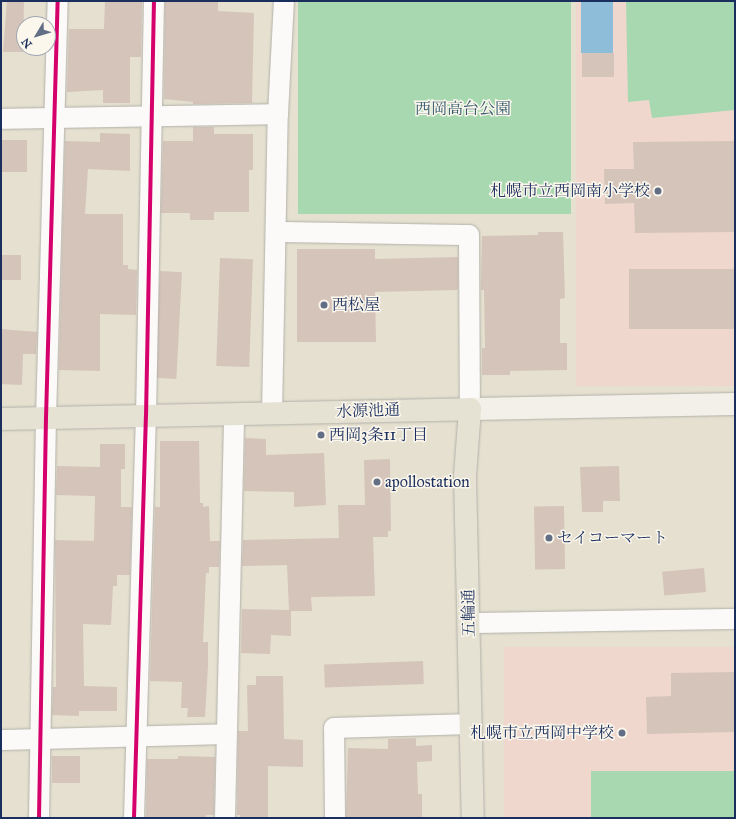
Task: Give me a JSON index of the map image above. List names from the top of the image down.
{
  "streets": {
    "main road": ["水源池通", "五輪通"]
  },
  "crossings": [
    ["水源池通", "五輪通"]
  ],
  "parks": ["西岡高台公園"],
  "places": [
    "札幌市立西岡南小学校",
    "西松屋",
    "西岡3条11丁目",
    "apollostation",
    "セイコーマート",
    "札幌市立西岡中学校"
  ],
  "north": "bottom left"
}
